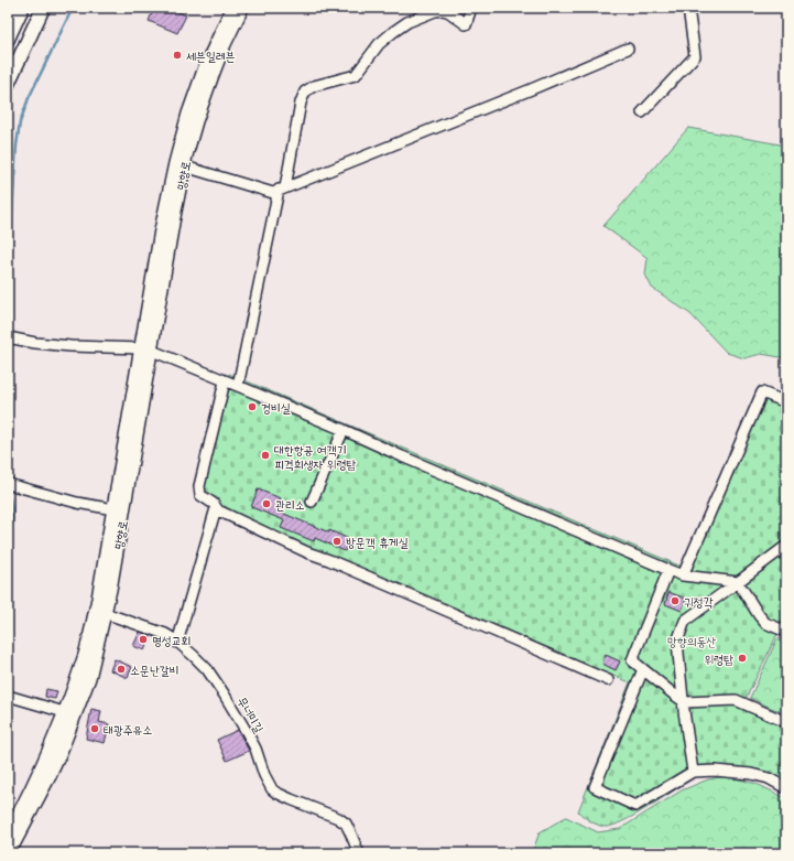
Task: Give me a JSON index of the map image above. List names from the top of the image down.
{
  "streets": {
    "main road": ["망향로"],
    "street": ["무너미길"]
  },
  "crossings": [
    ["망향로", "무너미길"]
  ],
  "parks": ["망향의동산"],
  "places": [
    "세븐일레븐",
    "경비실",
    "대한항공 여객기 피격희생자 위령탑",
    "관리소",
    "방문객 휴게실",
    "귀정각",
    "명성교회",
    "위령탑",
    "소문난갈비",
    "태광주유소"
  ]
}
